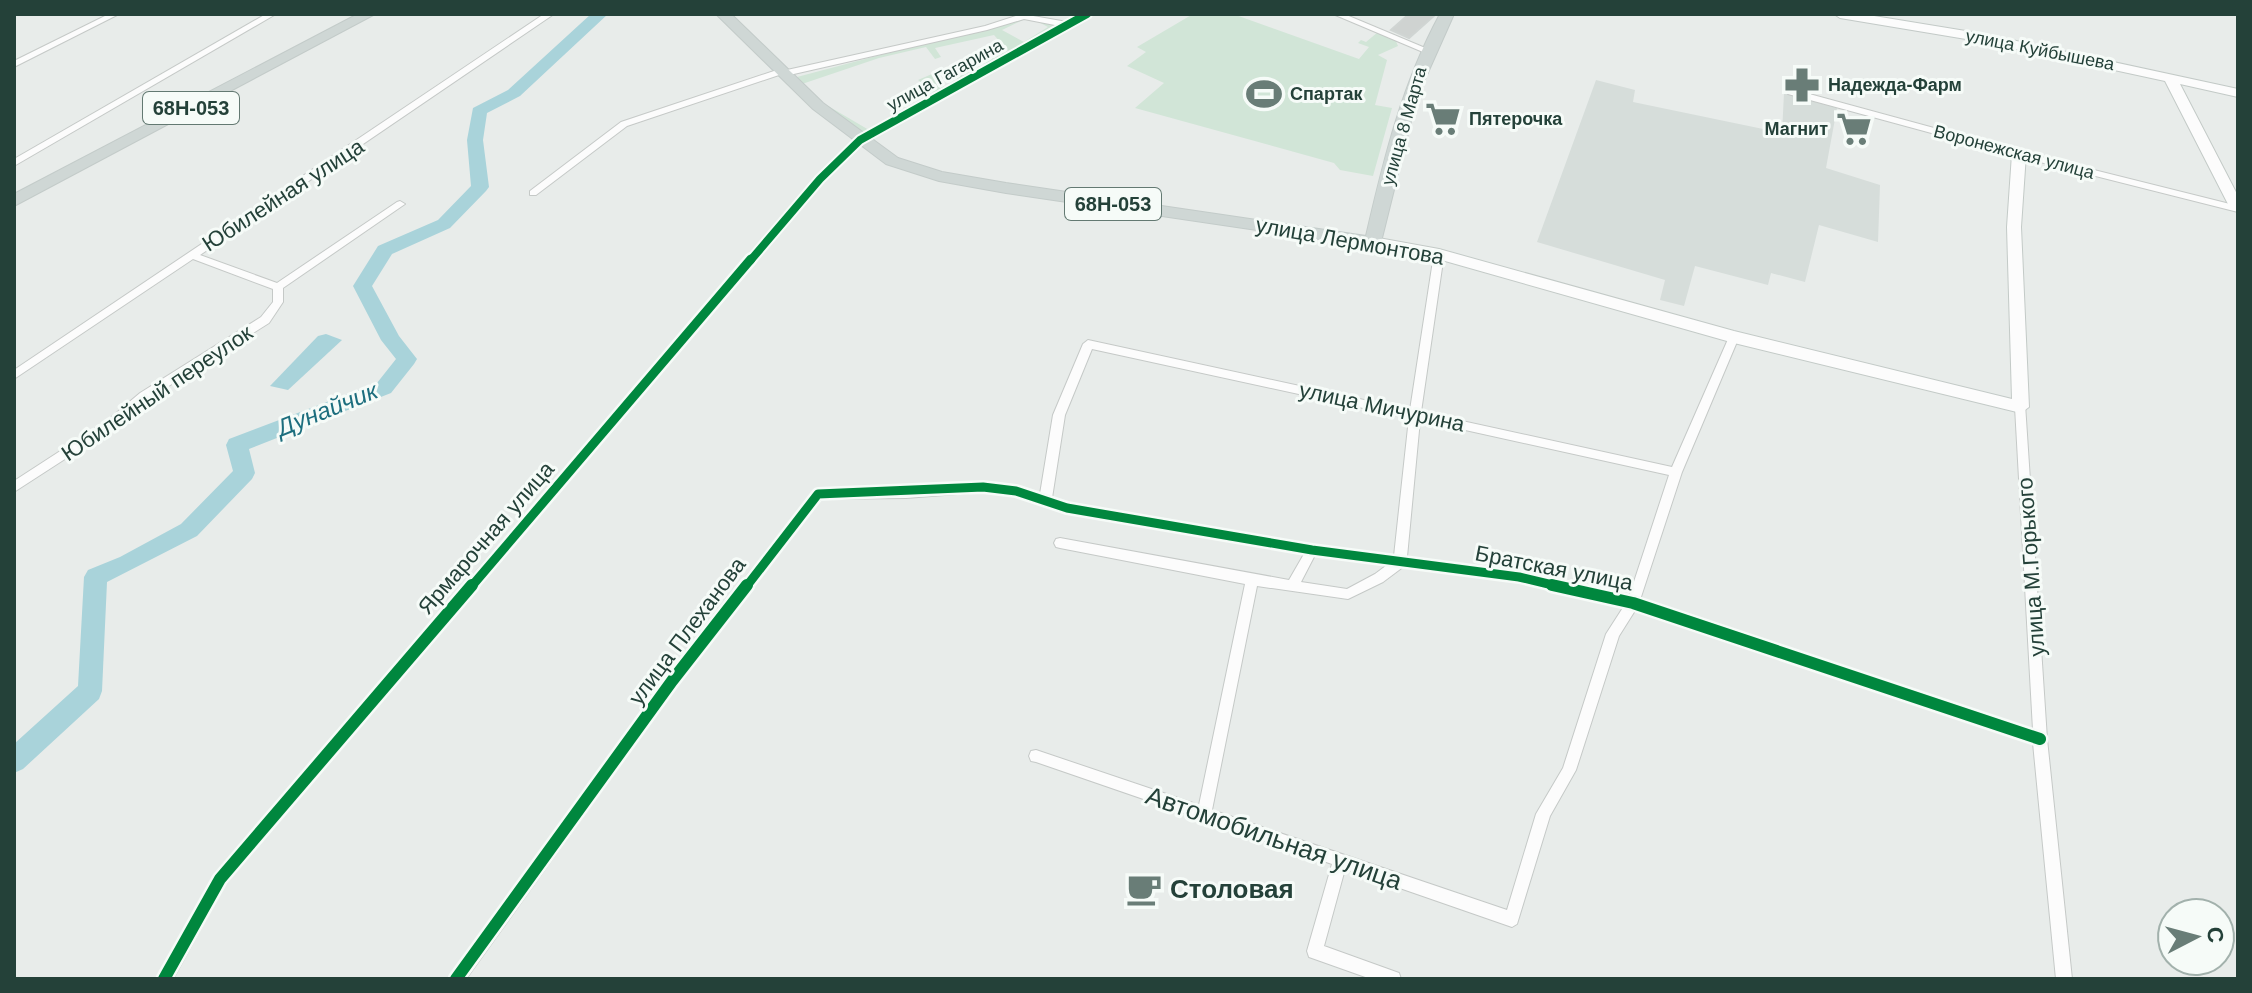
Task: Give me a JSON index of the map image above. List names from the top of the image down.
{
  "streets": {
    "main road": ["68Н-053", "улица 8 Марта", "улица Лермонтова"],
    "street": [
      "улица Куйбышева",
      "улица Гагарина",
      "Воронежская улица",
      "Юбилейная улица",
      "Юбилейный переулок",
      "улица Мичурина",
      "Ярмарочная улица",
      "улица М.Горького",
      "Братская улица",
      "улица Плеханова",
      "Автомобильная улица"
    ]
  },
  "crossings": [
    ["улица Куйбышева", "Воронежская улица"],
    ["улица Гагарина", "улица Лермонтова"],
    ["улица Гагарина", "Ярмарочная улица"],
    ["улица 8 Марта", "улица Лермонтова"],
    ["Воронежская улица", "улица М.Горького"],
    ["улица Лермонтова", "Ярмарочная улица"],
    ["улица Лермонтова", "улица М.Горького"],
    ["улица Мичурина", "Братская улица"],
    ["улица Мичурина", "улица Плеханова"],
    ["улица М.Горького", "Братская улица"],
    ["Братская улица", "улица Плеханова"],
    ["Братская улица", "Автомобильная улица"]
  ],
  "water": ["Дунайчик"],
  "places": {
    "pharmacy": ["Надежда-Фарм"],
    "sports": ["Спартак"],
    "supermarket": ["Пятерочка", "Магнит"],
    "cafe": ["Столовая"]
  },
  "north": "right"
}
